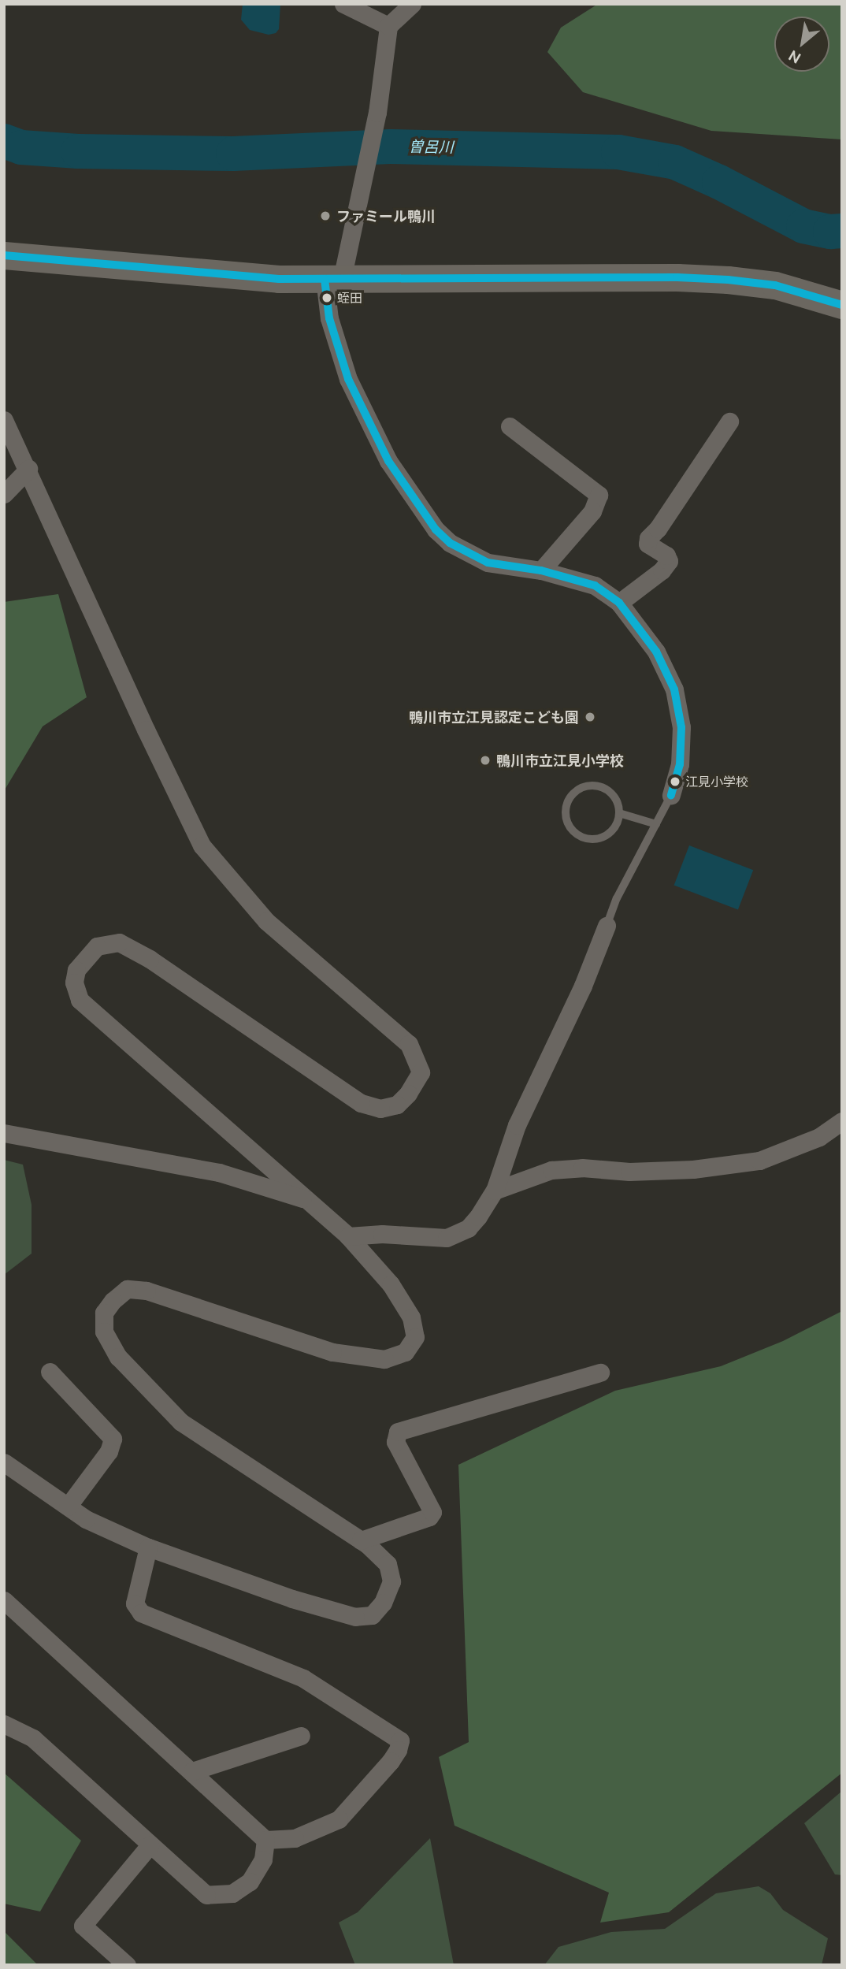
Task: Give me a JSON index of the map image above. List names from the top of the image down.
{
  "water": ["曽呂川"],
  "places": [
    "ファミール鴨川",
    "蛭田",
    "鴨川市立江見認定こども園",
    "鴨川市立江見小学校",
    "江見小学校"
  ],
  "north": "bottom left"
}
